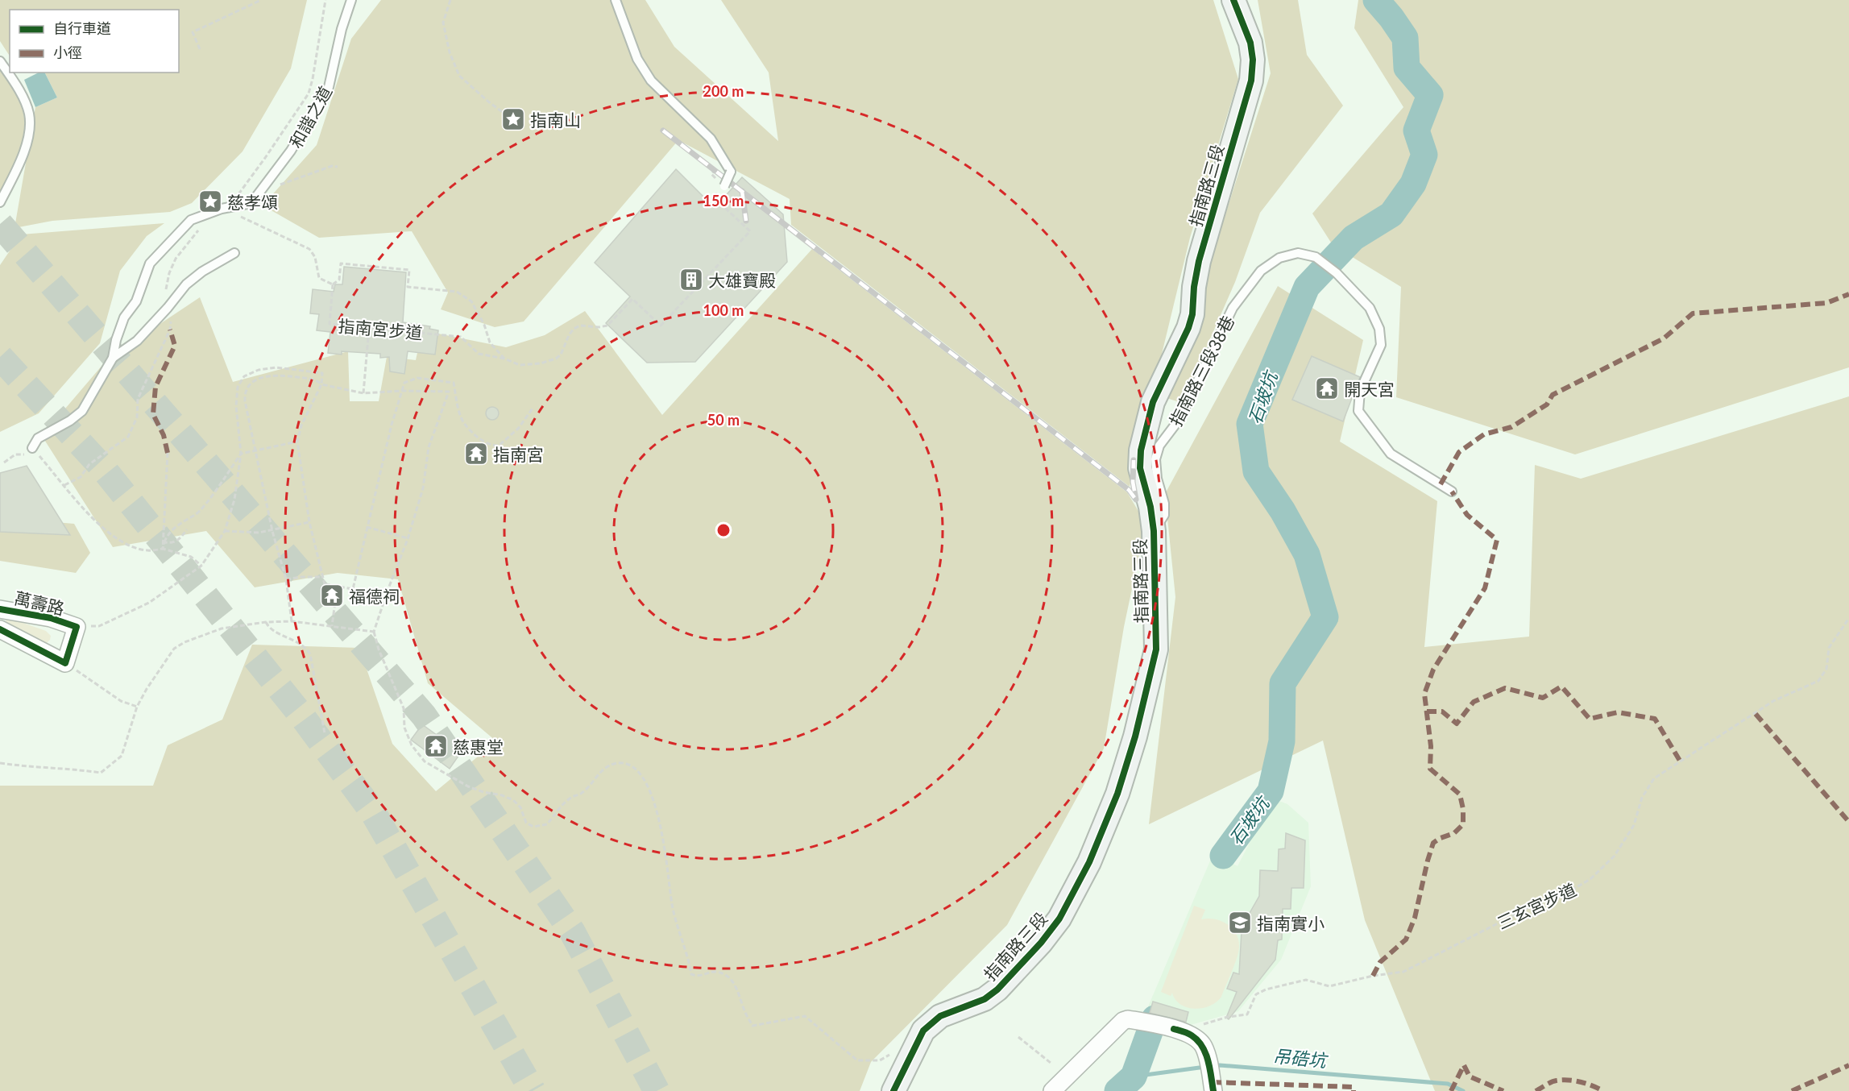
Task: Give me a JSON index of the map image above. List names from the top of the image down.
{
  "streets": {
    "street": ["指南路三段", "萬壽路"],
    "lane": ["和諧之道", "指南路三段38巷"],
    "path": ["指南宮步道", "三玄宮步道"]
  },
  "crossings": [
    ["指南路三段", "指南路三段38巷"]
  ],
  "water": ["石坡坑", "吊硞坑"],
  "places": {
    "place": ["指南山", "慈孝頌"],
    "building": ["大雄寶殿"],
    "temple": [
      "開天宮",
      "指南宮",
      "福德祠",
      "慈惠堂"
    ],
    "school or university": ["指南實小"]
  },
  "legend": ["自行車道", "小徑"],
  "rings": [
    "200 m",
    "150 m",
    "100 m",
    "50 m"
  ]
}
